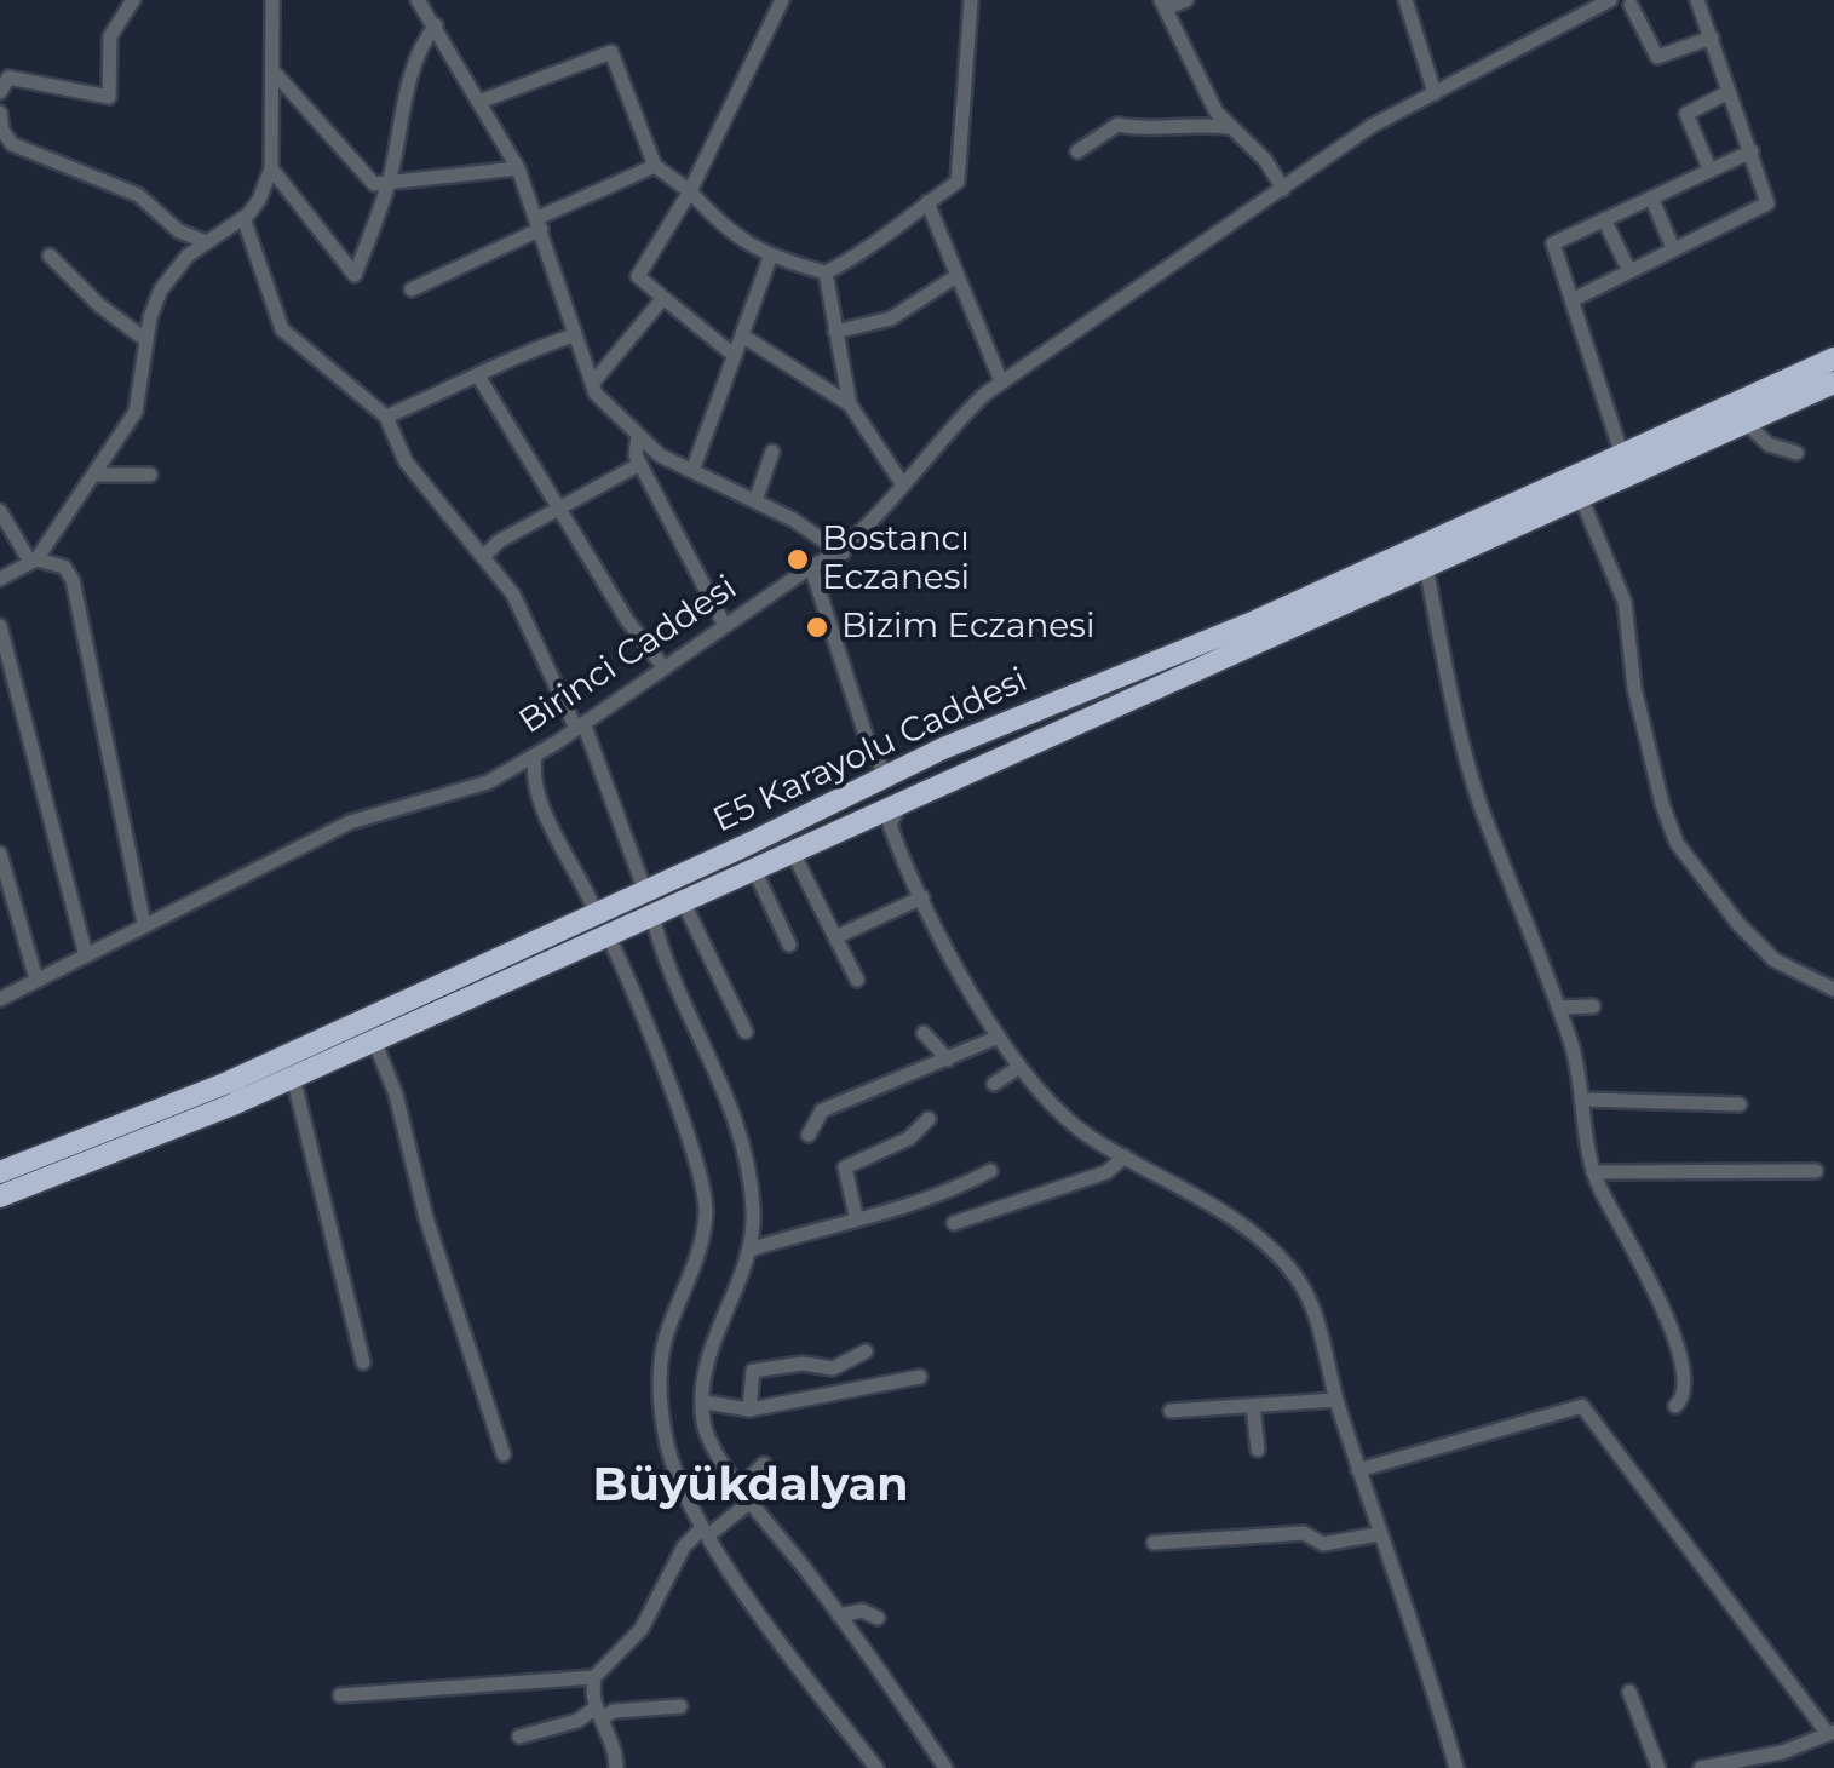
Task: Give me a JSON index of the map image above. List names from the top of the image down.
{
  "streets": {
    "highway": ["E5 Karayolu Caddesi"],
    "street": ["Birinci Caddesi"]
  },
  "districts": ["Büyükdalyan"],
  "places": ["Bostancı Eczanesi", "Bizim Eczanesi"]
}
